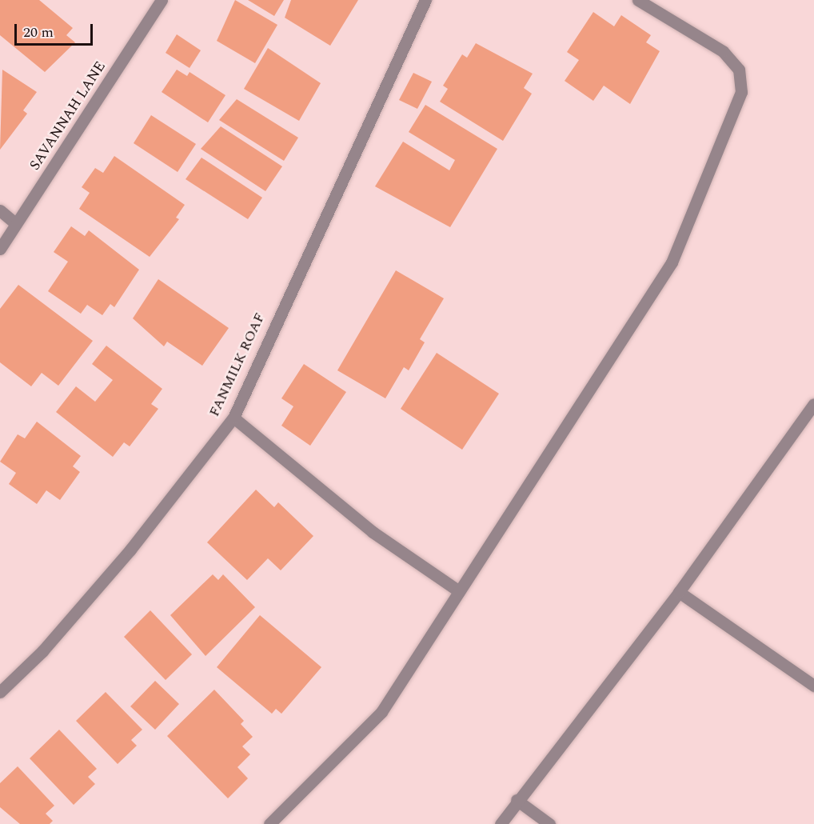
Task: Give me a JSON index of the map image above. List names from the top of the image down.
{
  "streets": {
    "street": ["SAVANNAH LANE", "FANMILK ROAF"]
  },
  "scale_bar": "20 m"
}
